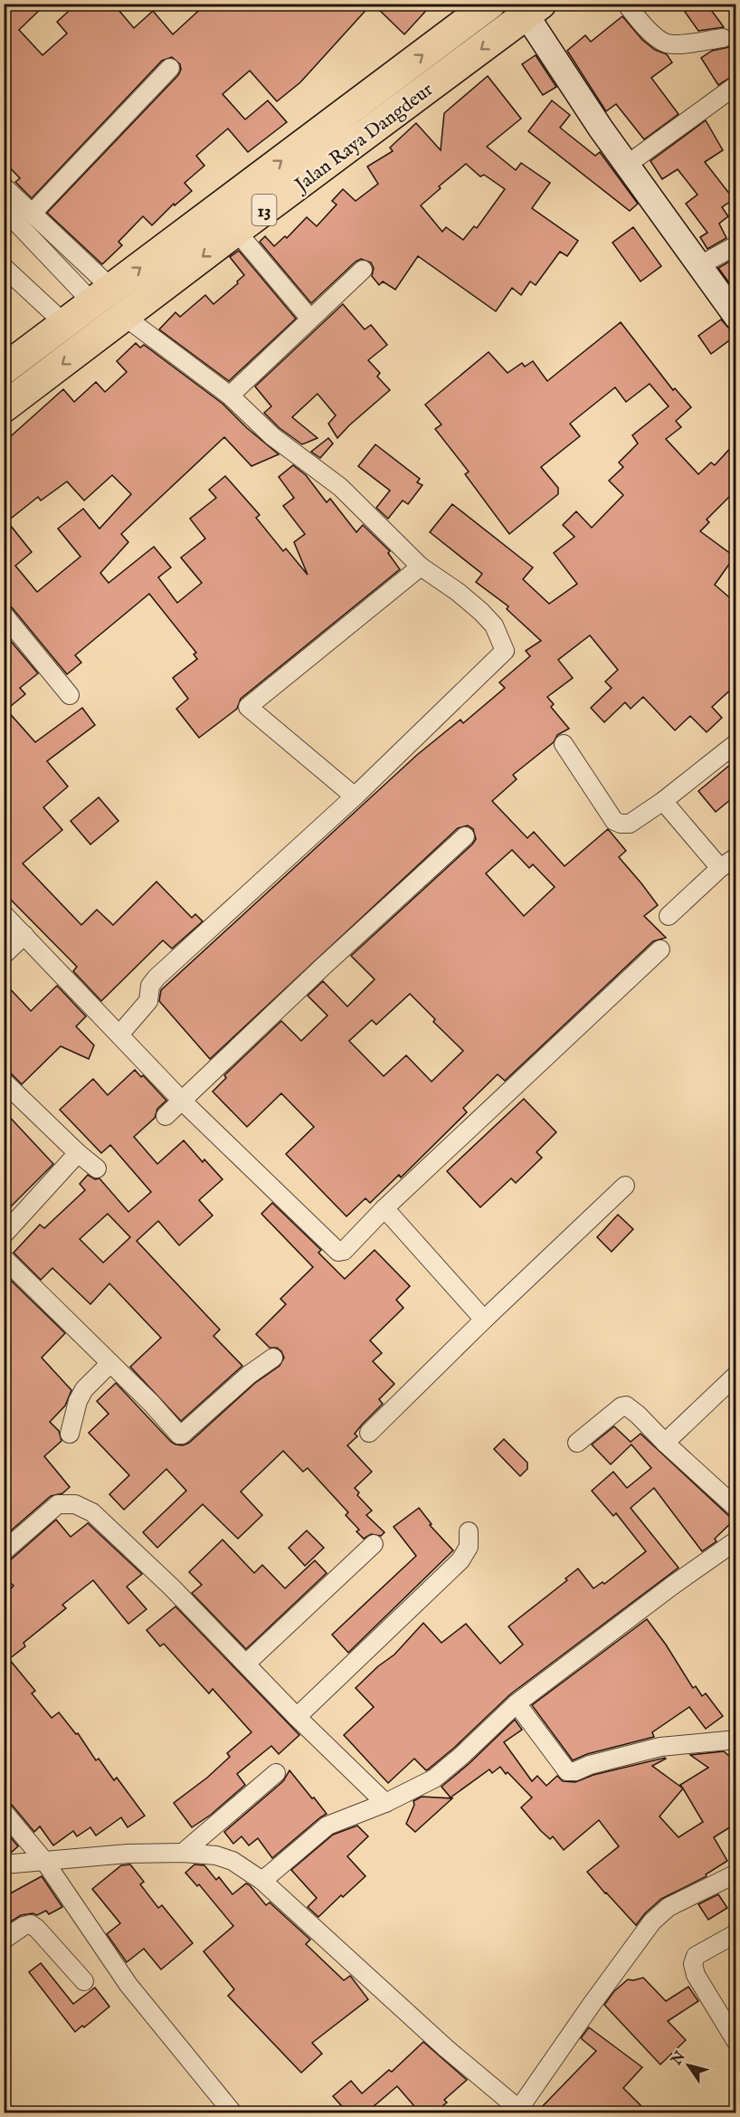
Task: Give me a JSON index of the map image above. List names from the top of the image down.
{
  "streets": {
    "highway": ["Jalan Raya Dangdeur", "13"]
  },
  "north": "top left"
}
